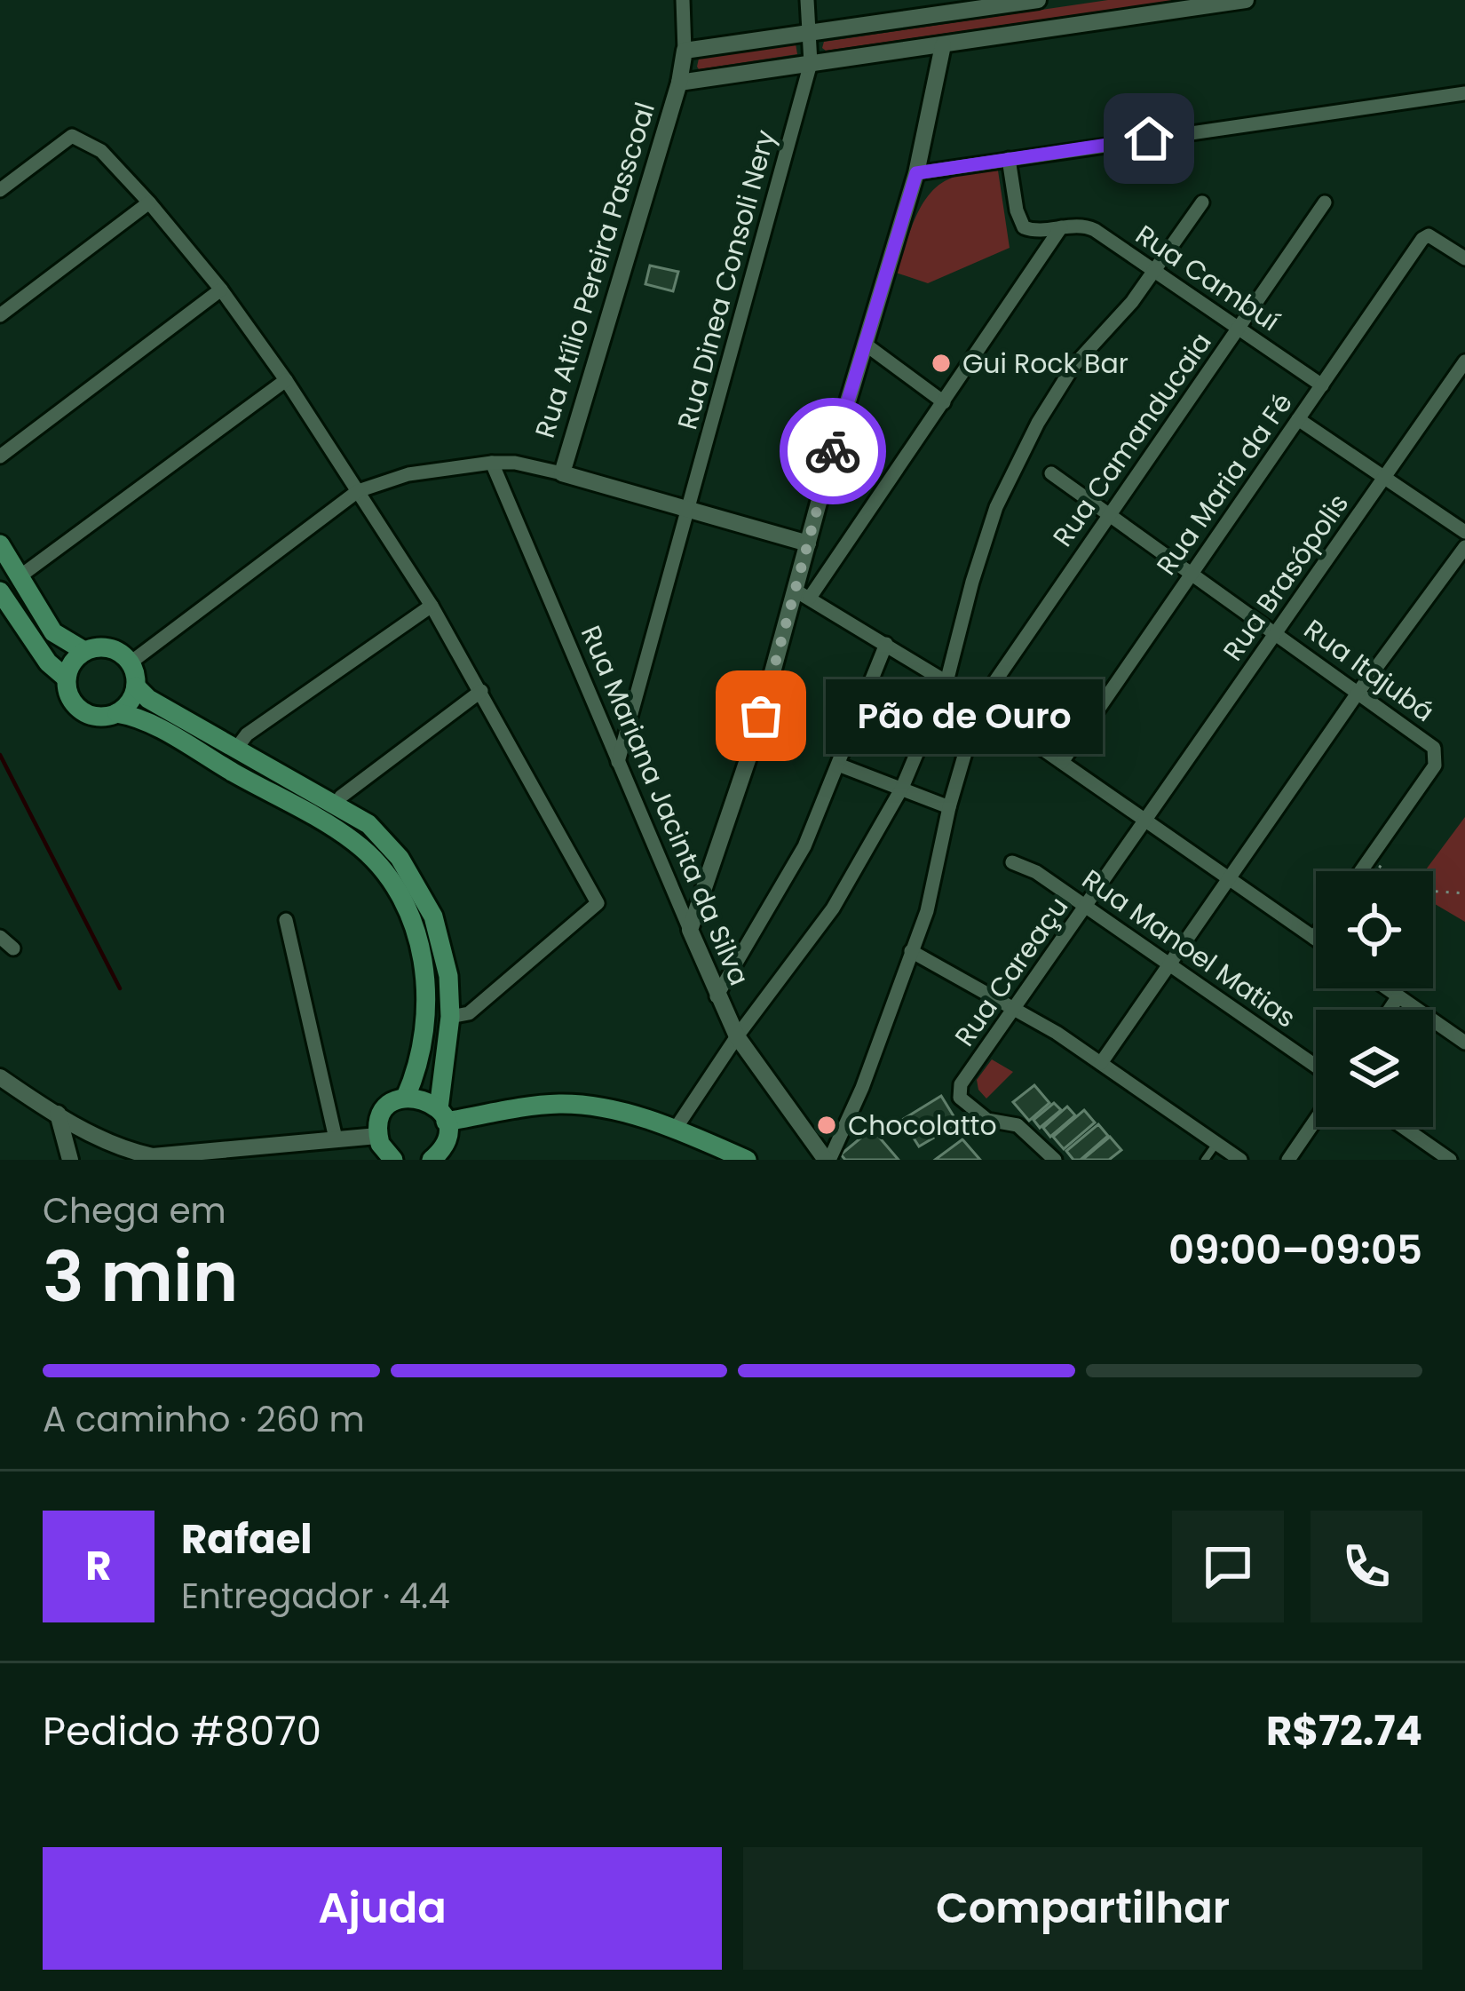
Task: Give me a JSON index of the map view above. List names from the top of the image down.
{
  "streets": {
    "street": [
      "Rua Atílio Pereira Passcoal",
      "Rua Cambuí",
      "Rua Dinea Consoli Nery",
      "Rua Camanducaia",
      "Rua Maria da Fé",
      "Rua Brasópolis",
      "Rua Itajubá",
      "Rua Mariana Jacinta da Silva",
      "Rua Manoel Matias",
      "Rua Careaçu"
    ]
  },
  "crossings": [
    ["Rua Cambuí", "Rua Camanducaia"],
    ["Rua Cambuí", "Rua Maria da Fé"],
    ["Rua Dinea Consoli Nery", "Rua Mariana Jacinta da Silva"],
    ["Rua Camanducaia", "Rua Itajubá"],
    ["Rua Camanducaia", "Rua Mariana Jacinta da Silva"],
    ["Rua Maria da Fé", "Rua Itajubá"],
    ["Rua Brasópolis", "Rua Itajubá"],
    ["Rua Brasópolis", "Rua Careaçu"],
    ["Rua Manoel Matias", "Rua Careaçu"]
  ],
  "places": ["Gui Rock Bar", "Pão de Ouro", "Chocolatto"],
  "page": {
    "bubble": "Pão de Ouro",
    "heading": ["3 min", "Chega em", "09:00–09:05"],
    "panel": [
      "Rafael",
      "Entregador · 4.4",
      "Pedido #8070",
      "R$72.74"
    ],
    "bar": "A caminho · 260 m",
    "round": "R",
    "buttons": ["Ajuda", "Compartilhar"]
  }
}
